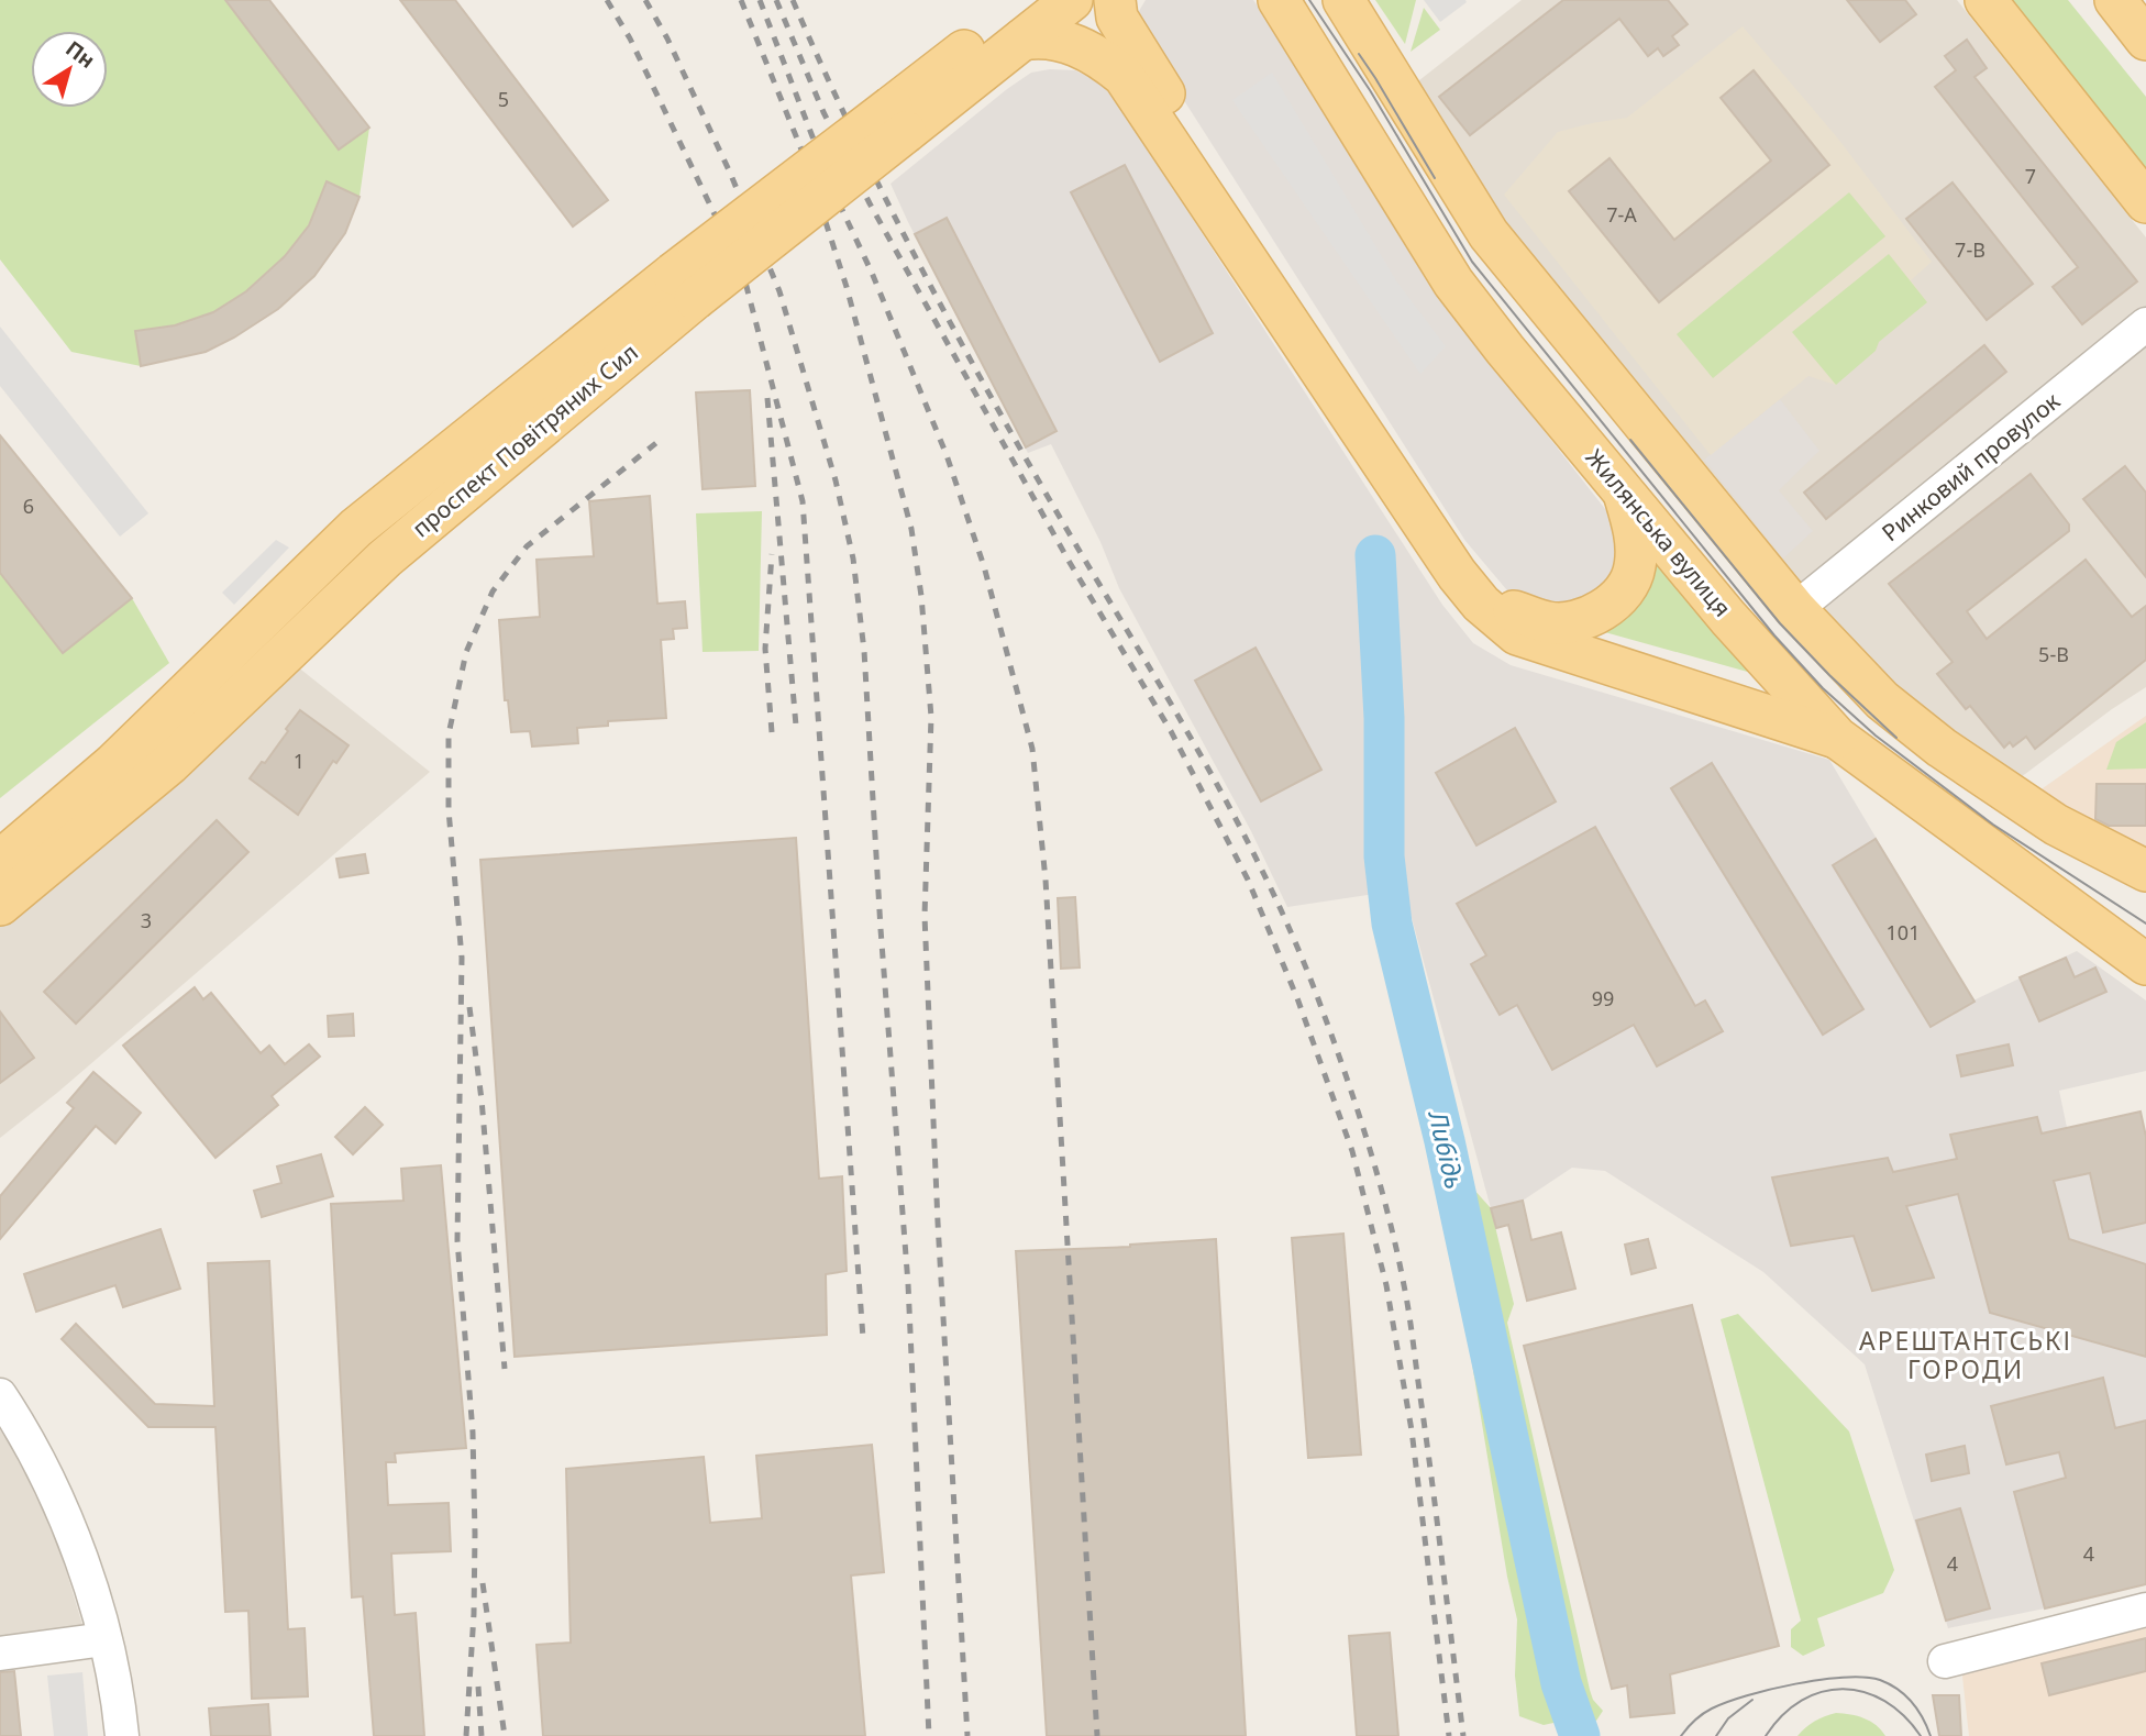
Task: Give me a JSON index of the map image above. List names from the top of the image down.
{
  "streets": {
    "main road": ["проспект Повітряних Сил", "Жилянська вулиця"],
    "street": ["Ринковий провулок"]
  },
  "districts": ["АРЕШТАНТСЬКІ ГОРОДИ"],
  "water": ["Либідь"],
  "house_numbers": [
    "5",
    "7",
    "7-А",
    "7-В",
    "6",
    "5-В",
    "1",
    "3",
    "101",
    "99",
    "4",
    "4"
  ],
  "north": "top right"
}
